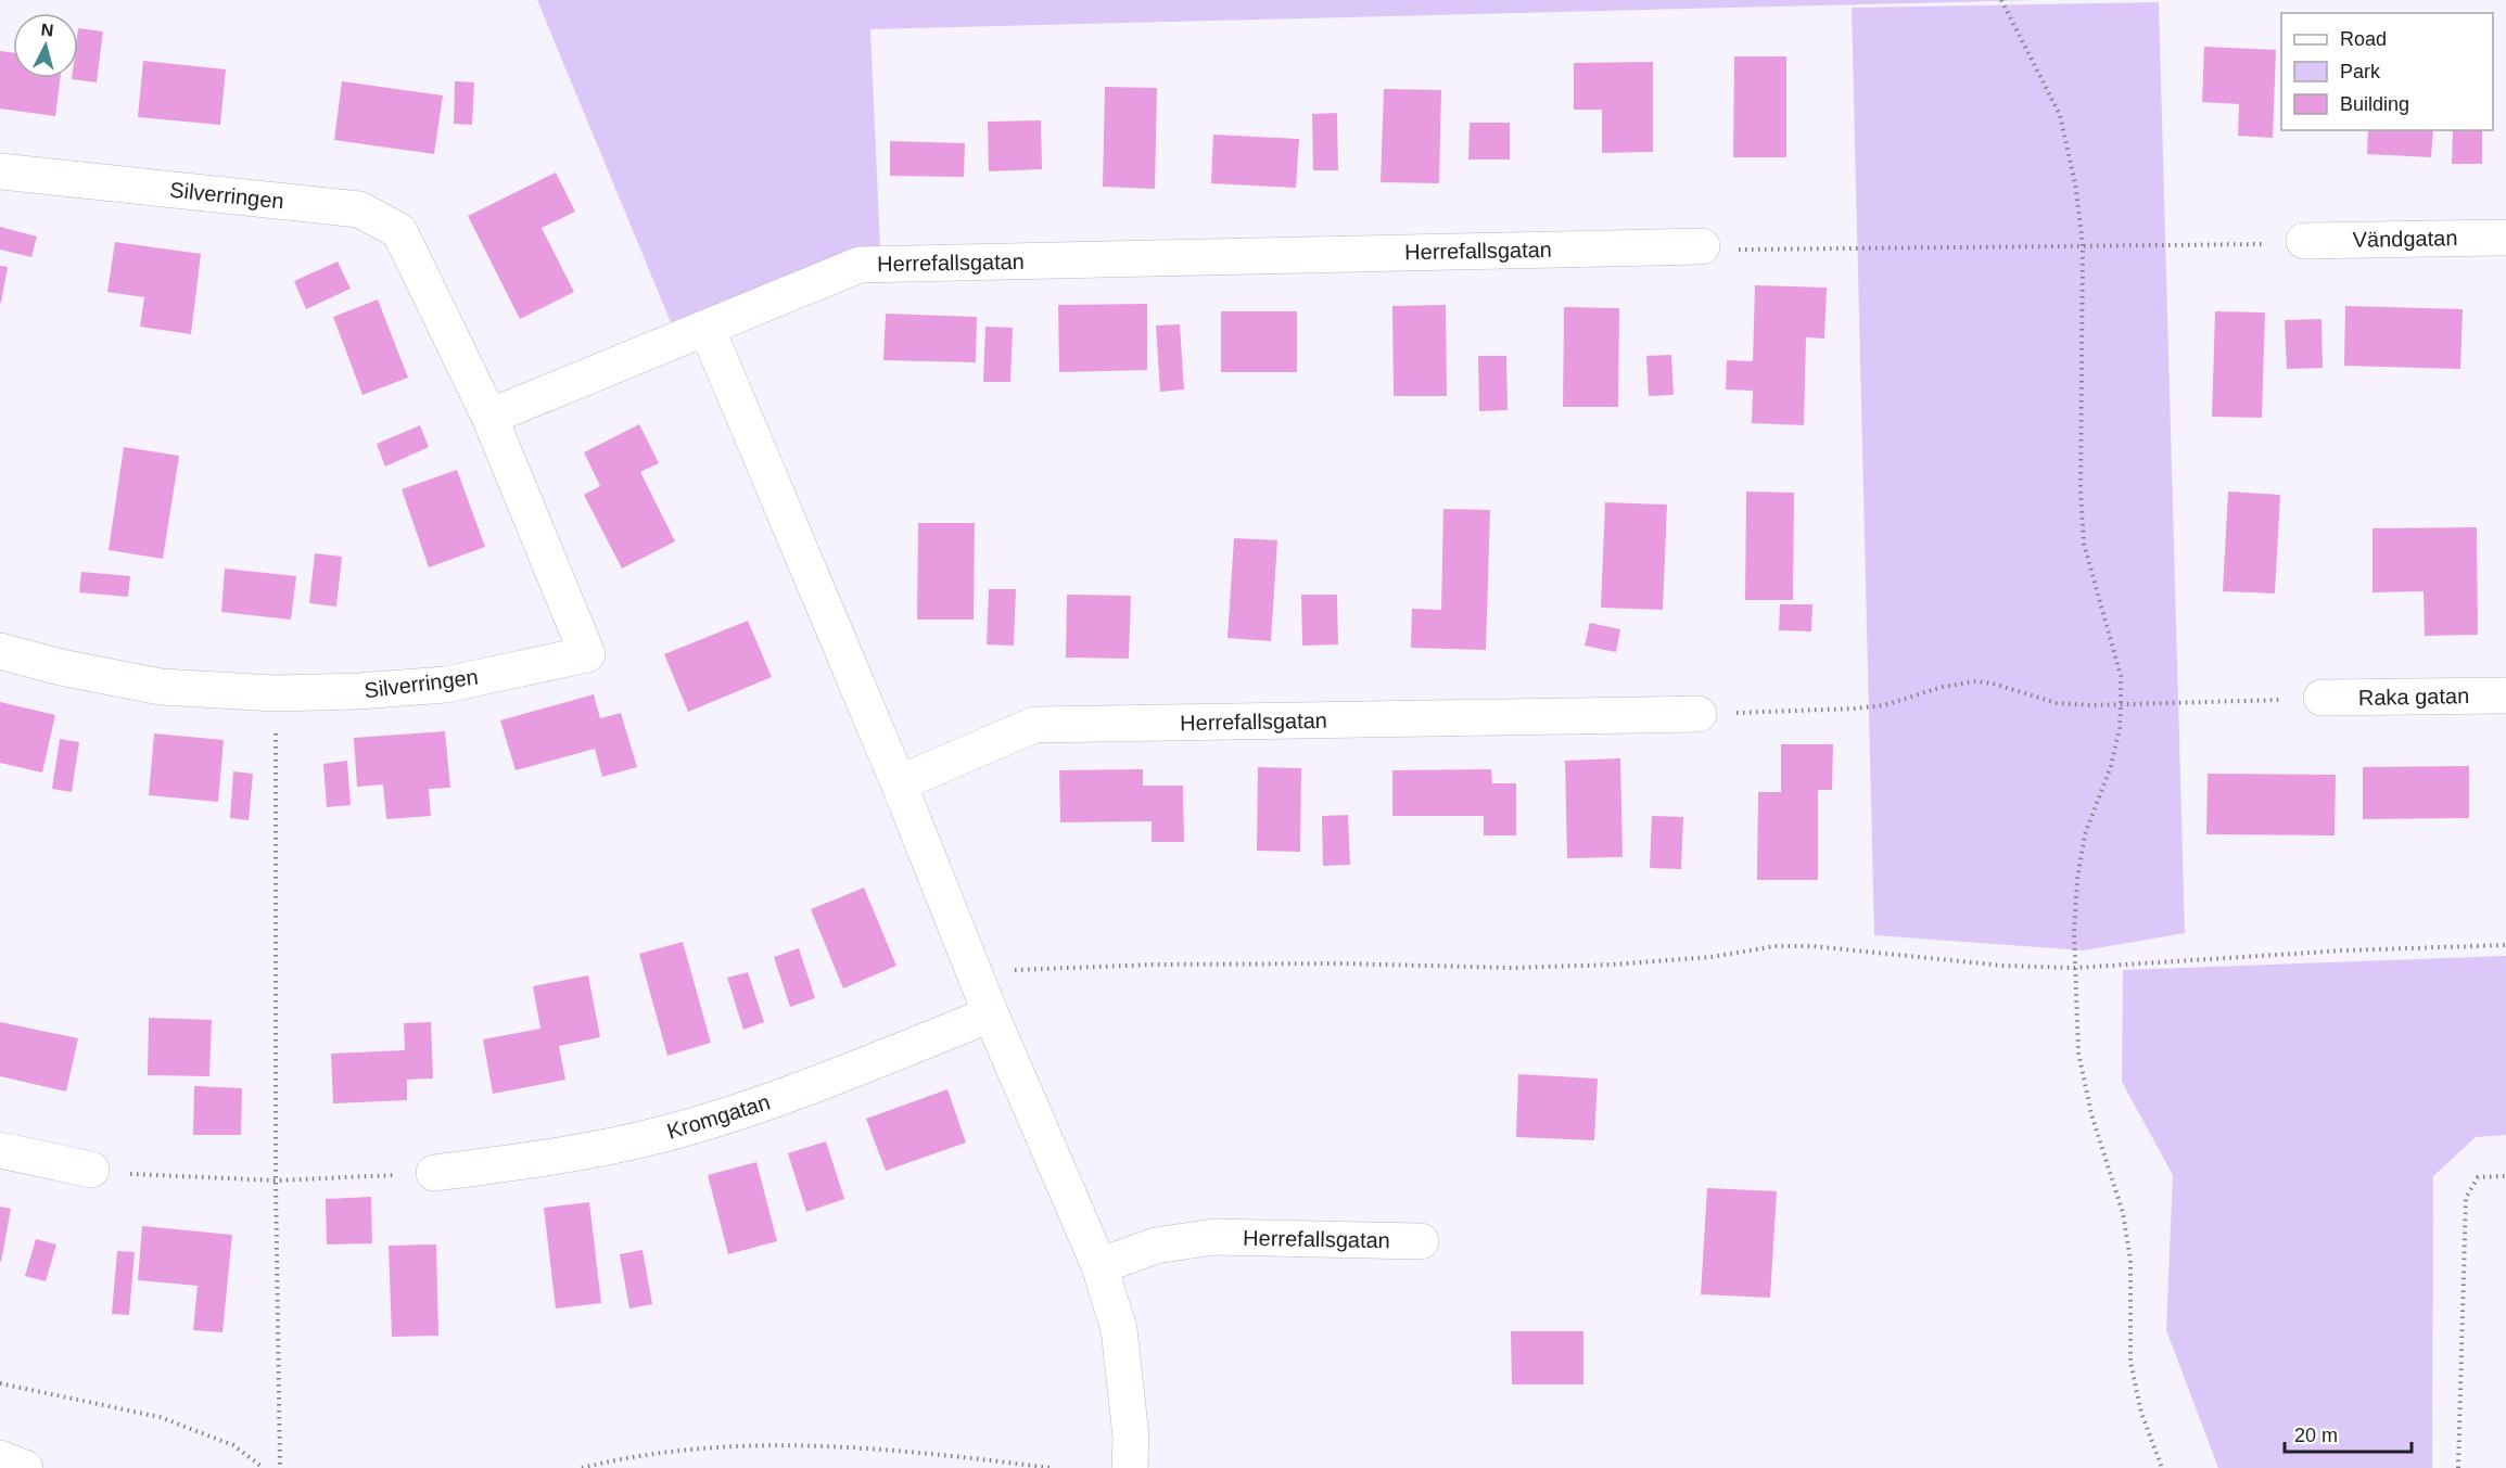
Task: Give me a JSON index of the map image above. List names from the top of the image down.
{
  "streets": {
    "street": [
      "Silverringen",
      "Vändgatan",
      "Herrefallsgatan",
      "Raka gatan",
      "Kromgatan"
    ]
  },
  "legend": ["Road", "Park", "Building"],
  "scale_bar": "20 m",
  "north": "top"
}
